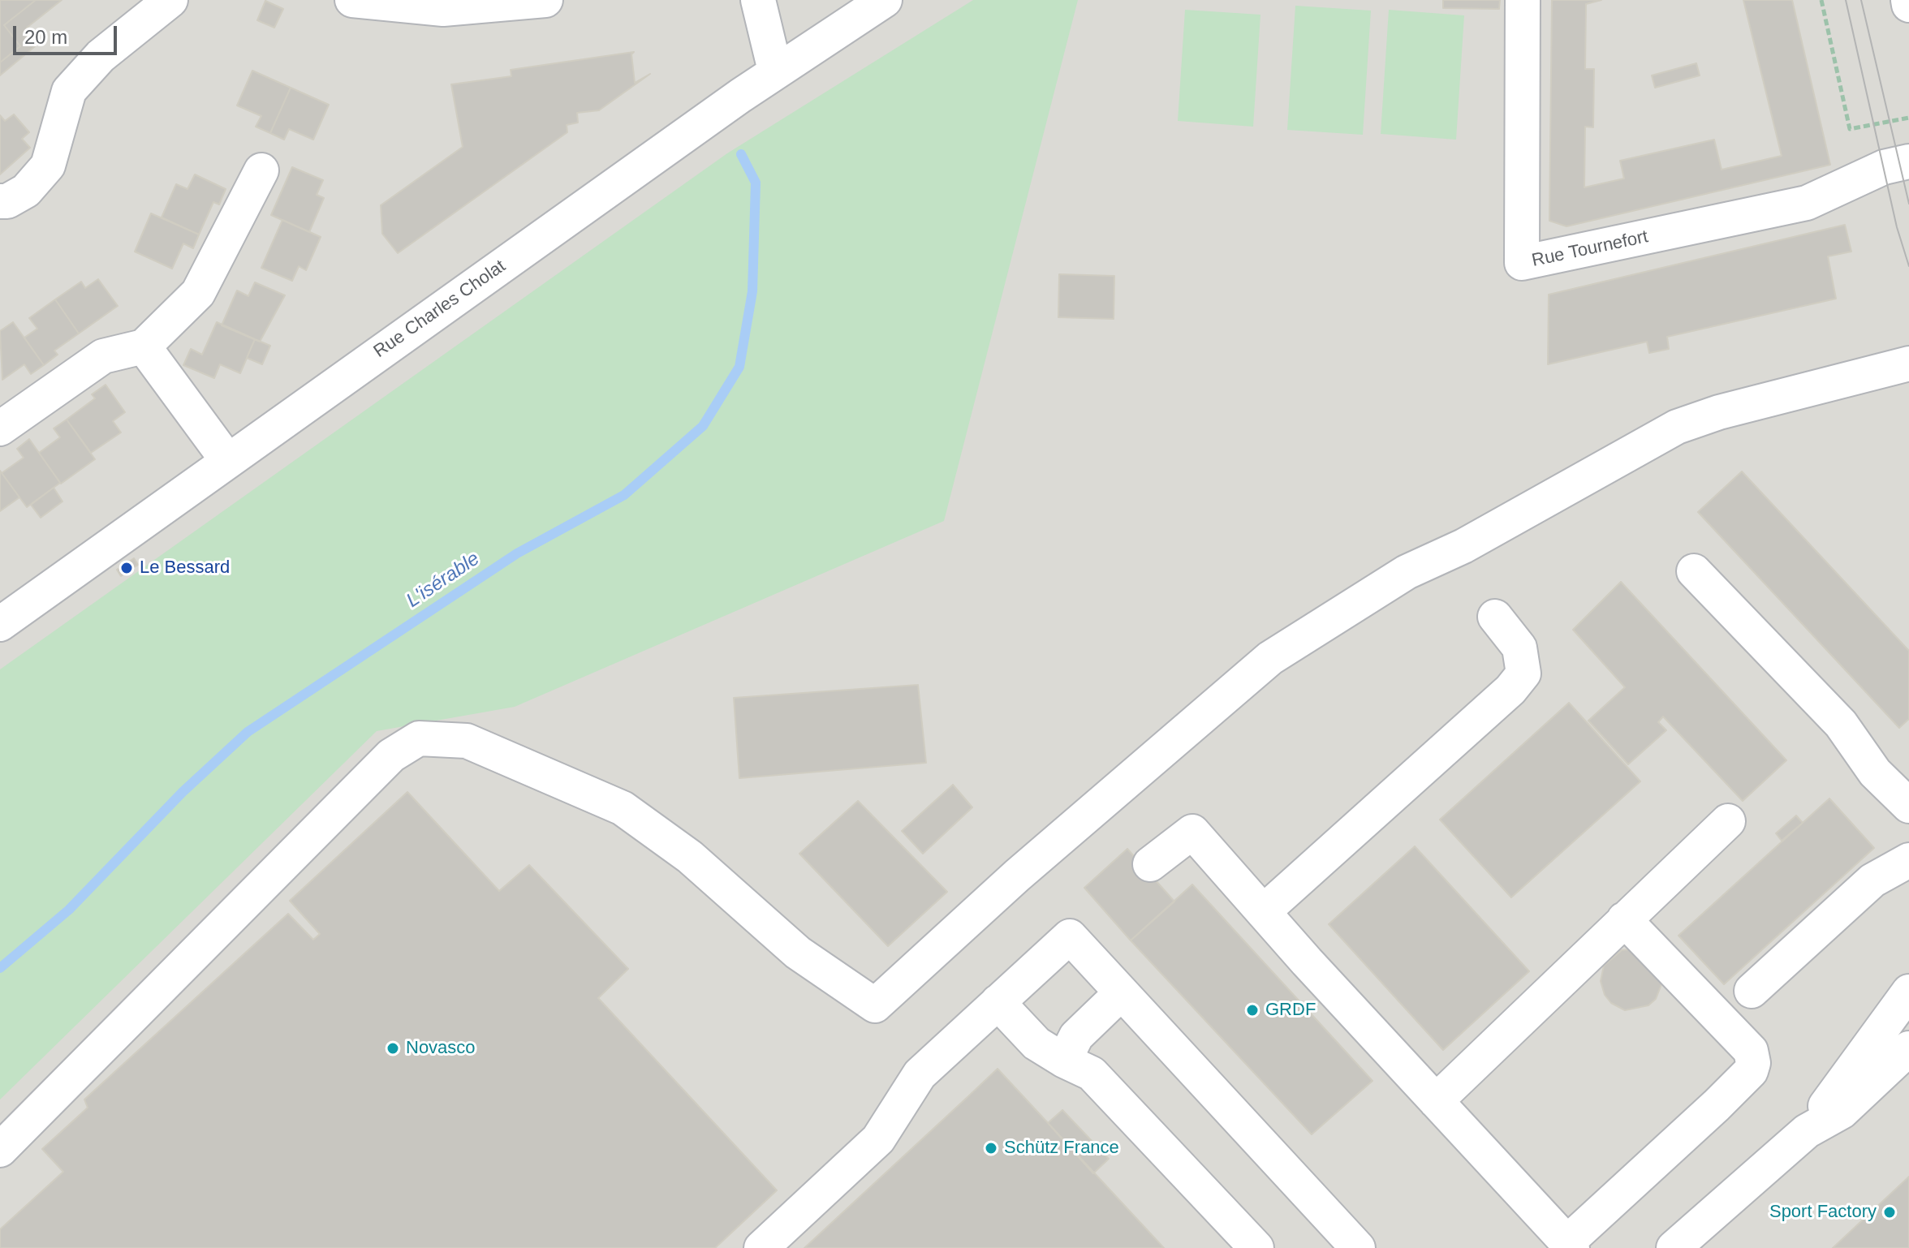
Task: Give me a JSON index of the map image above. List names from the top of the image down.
{
  "streets": {
    "street": ["Rue Tournefort", "Rue Charles Cholat"]
  },
  "water": ["L'isérable"],
  "places": [
    "Le Bessard",
    "GRDF",
    "Novasco",
    "Schütz France",
    "Sport Factory"
  ],
  "scale_bar": "20 m"
}
